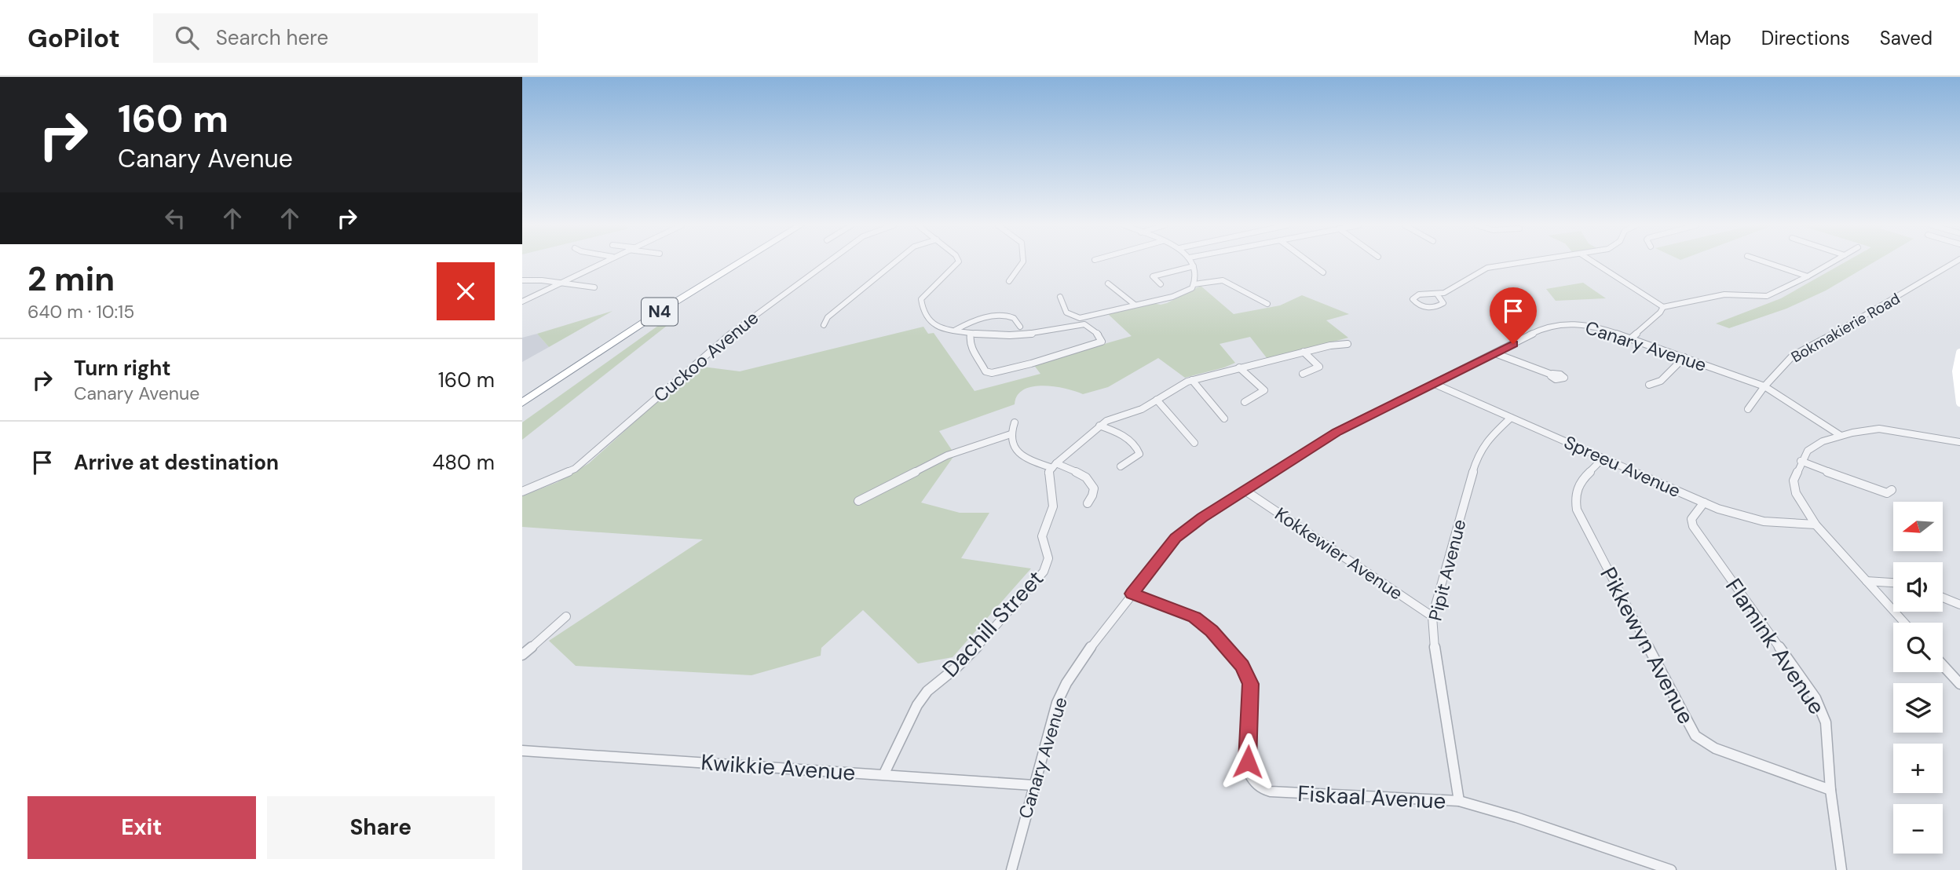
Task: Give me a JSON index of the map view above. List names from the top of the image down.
{
  "streets": {
    "highway": ["N4"],
    "street": [
      "Bokmakierie Road",
      "Canary Avenue",
      "Cuckoo Avenue",
      "Spreeu Avenue",
      "Kokkewier Avenue",
      "Pipit Avenue",
      "Dachill Street",
      "Pikkewyn Avenue",
      "Flamink Avenue",
      "Kwikkie Avenue",
      "Fiskaal Avenue"
    ]
  },
  "crossings": [
    ["Bokmakierie Road", "Canary Avenue"],
    ["Canary Avenue", "Spreeu Avenue"],
    ["Canary Avenue", "Kokkewier Avenue"],
    ["Canary Avenue", "Kwikkie Avenue"],
    ["Canary Avenue", "Fiskaal Avenue"],
    ["Spreeu Avenue", "Pipit Avenue"],
    ["Spreeu Avenue", "Pikkewyn Avenue"],
    ["Spreeu Avenue", "Flamink Avenue"],
    ["Kokkewier Avenue", "Pipit Avenue"],
    ["Pipit Avenue", "Fiskaal Avenue"],
    ["Dachill Street", "Kwikkie Avenue"],
    ["Pikkewyn Avenue", "Flamink Avenue"]
  ],
  "north": "left",
  "page": {
    "header": "GoPilot",
    "search": "Search here",
    "nav": ["Map", "Directions", "Saved"],
    "turn": ["160 m", "Canary Avenue"],
    "heading": ["2 min", "640 m · 10:15"],
    "list": [
      {
        "name": "Turn right",
        "note": "Canary Avenue",
        "value": "160 m"
      },
      {
        "name": "Arrive at destination",
        "value": "480 m"
      }
    ],
    "map_buttons": ["+", "−"],
    "buttons": ["Exit", "Share"]
  }
}
